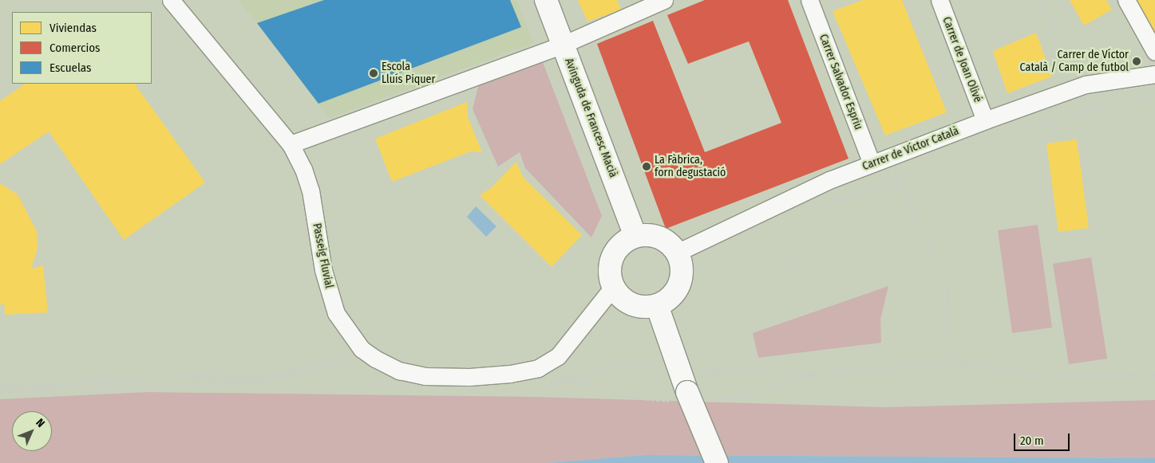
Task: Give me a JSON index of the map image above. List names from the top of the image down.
{
  "streets": {
    "street": [
      "Carrer de Joan Olivé",
      "Carrer Salvador Espriu",
      "Avinguda de Francesc Macià",
      "Carrer de Víctor Català",
      "Passeig Fluvial"
    ]
  },
  "crossings": [
    ["Carrer de Joan Olivé", "Carrer de Víctor Català"],
    ["Carrer Salvador Espriu", "Carrer de Víctor Català"],
    ["Avinguda de Francesc Macià", "Carrer de Víctor Català"],
    ["Avinguda de Francesc Macià", "Passeig Fluvial"],
    ["Carrer de Víctor Català", "Passeig Fluvial"]
  ],
  "places": ["Carrer de Víctor Català / Camp de futbol", "Escola Lluís Piquer", "La Fàbrica, forn degustació"],
  "legend": ["Viviendas", "Comercios", "Escuelas"],
  "scale_bar": "20 m",
  "north": "top right"
}
